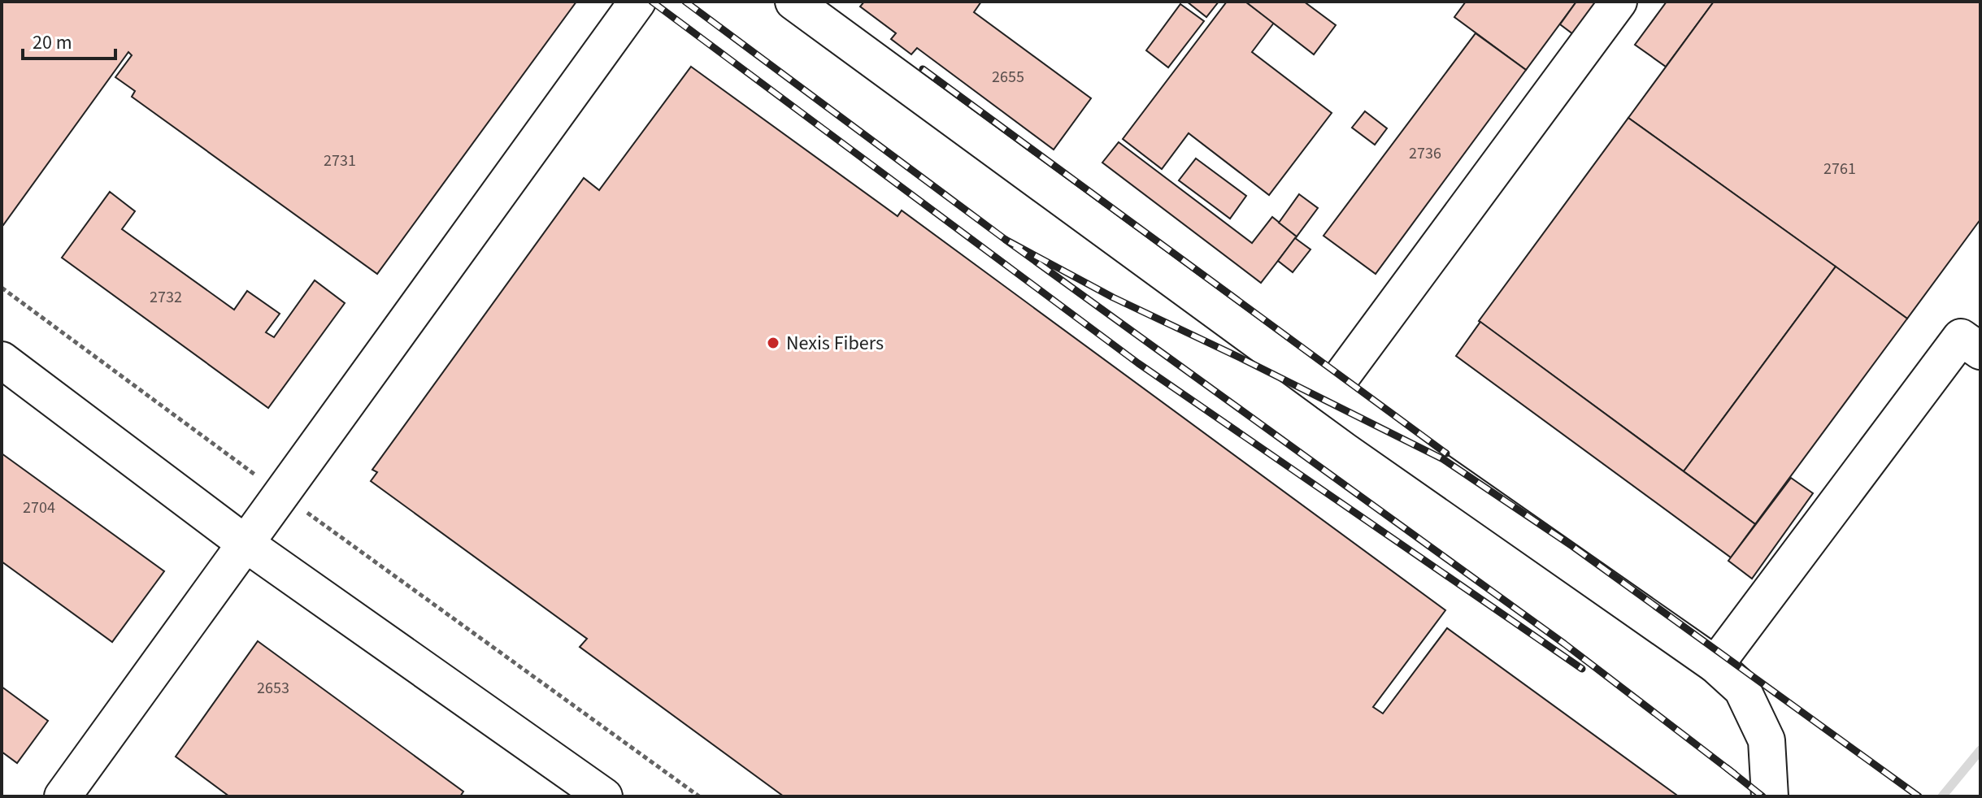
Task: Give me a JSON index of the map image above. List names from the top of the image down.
{
  "places": ["Nexis Fibers"],
  "house_numbers": [
    "2655",
    "2736",
    "2731",
    "2761",
    "2732",
    "2704",
    "2653"
  ],
  "scale_bar": "20 m"
}
